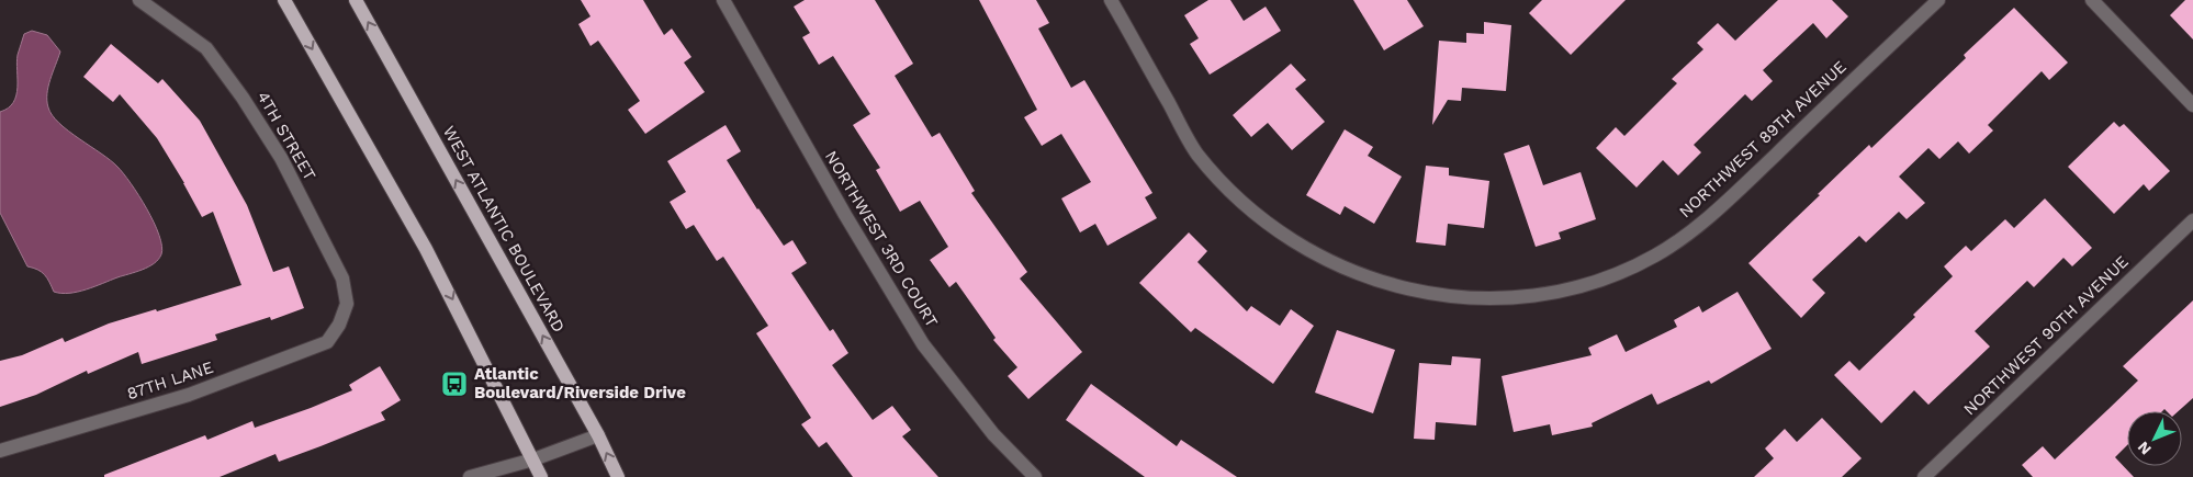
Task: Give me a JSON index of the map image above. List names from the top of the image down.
{
  "streets": {
    "main road": ["WEST ATLANTIC BOULEVARD"],
    "street": [
      "4TH STREET",
      "NORTHWEST 89TH AVENUE",
      "NORTHWEST 3RD COURT",
      "NORTHWEST 90TH AVENUE",
      "87TH LANE"
    ]
  },
  "crossings": [
    ["4TH STREET", "87TH LANE"]
  ],
  "places": {
    "bus stop": ["Atlantic Boulevard/Riverside Drive"]
  },
  "north": "bottom left"
}
